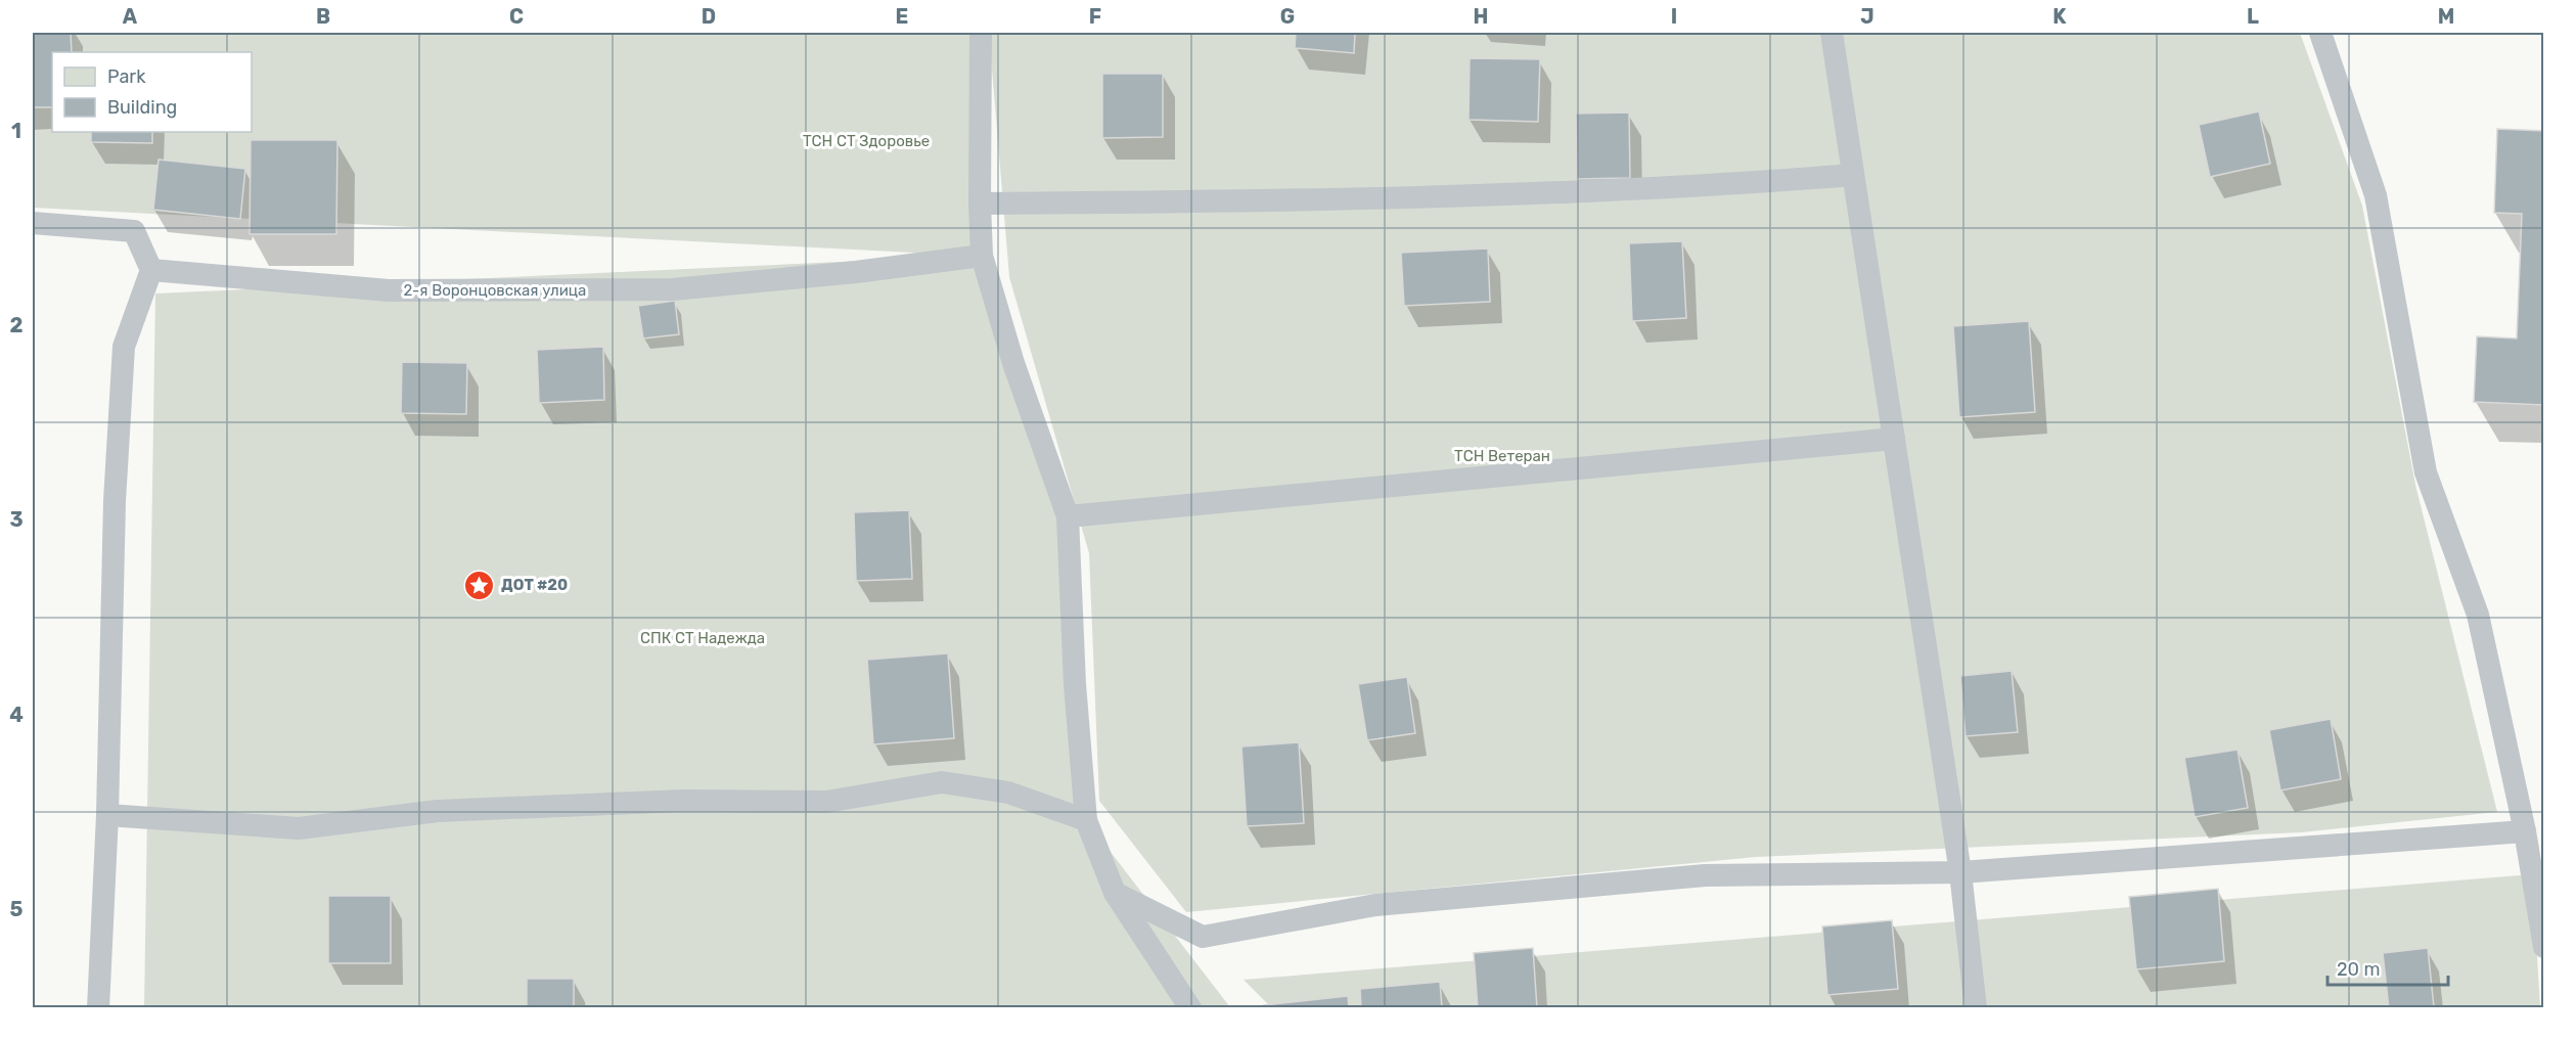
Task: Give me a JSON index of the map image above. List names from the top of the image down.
{
  "streets": {
    "lane": ["2-я Воронцовская улица"]
  },
  "parks": ["ТСН СТ Здоровье", "ТСН Ветеран", "СПК СТ Надежда"],
  "places": {
    "place": ["ДОТ #20"]
  },
  "legend": ["Park", "Building"],
  "scale_bar": "20 m",
  "grid": {
    "columns": [
      "A",
      "B",
      "C",
      "D",
      "E",
      "F",
      "G",
      "H",
      "I",
      "J",
      "K",
      "L",
      "M"
    ],
    "rows": [
      "1",
      "2",
      "3",
      "4",
      "5"
    ]
  }
}
